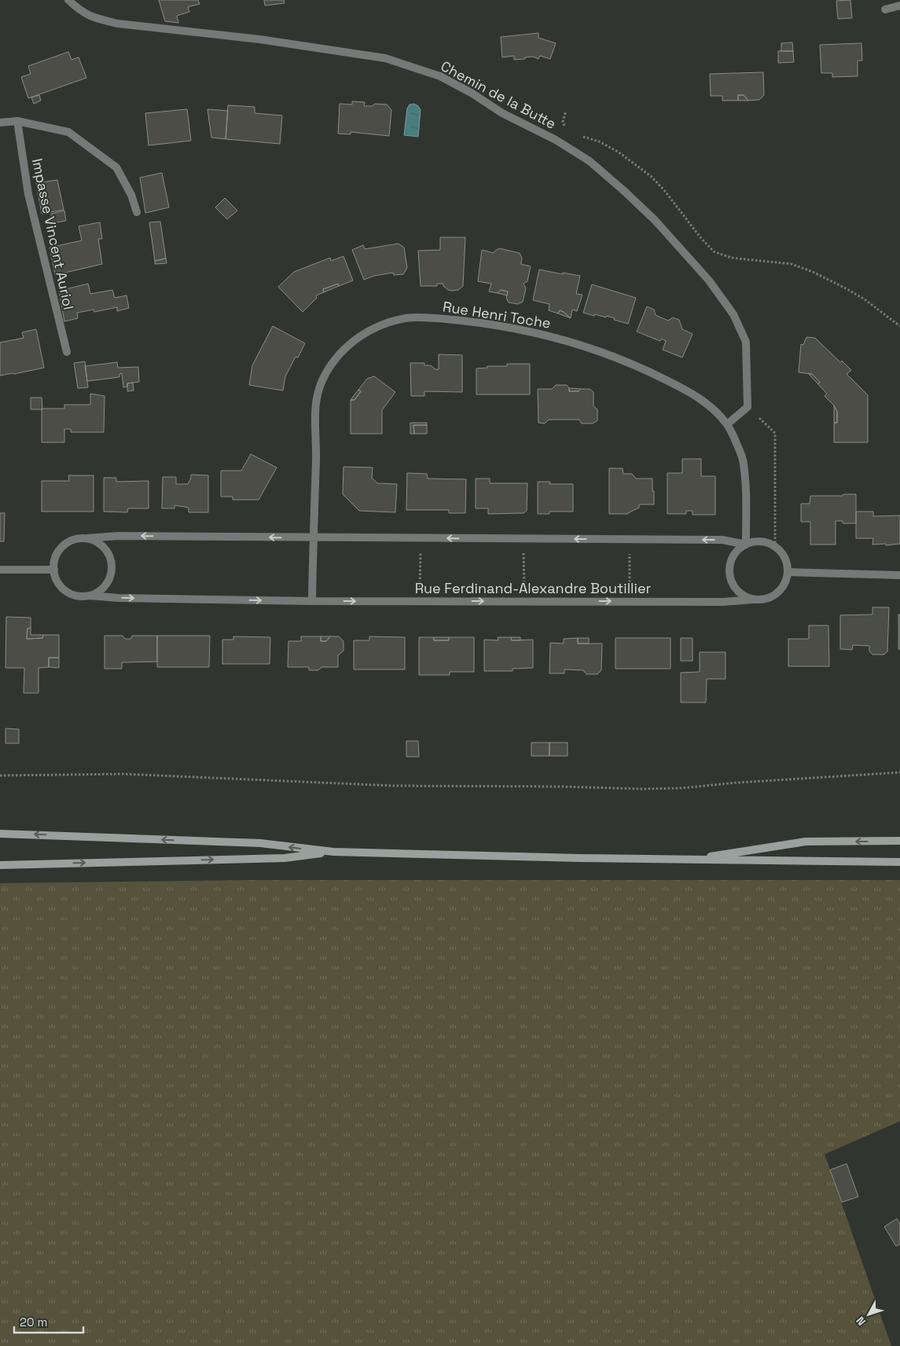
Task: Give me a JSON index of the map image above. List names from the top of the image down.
{
  "streets": {
    "street": [
      "Chemin de la Butte",
      "Impasse Vincent Auriol",
      "Rue Henri Toche",
      "Rue Ferdinand-Alexandre Boutillier"
    ]
  },
  "crossings": [
    ["Rue Henri Toche", "Rue Ferdinand-Alexandre Boutillier"]
  ],
  "scale_bar": "20 m",
  "north": "bottom left"
}
